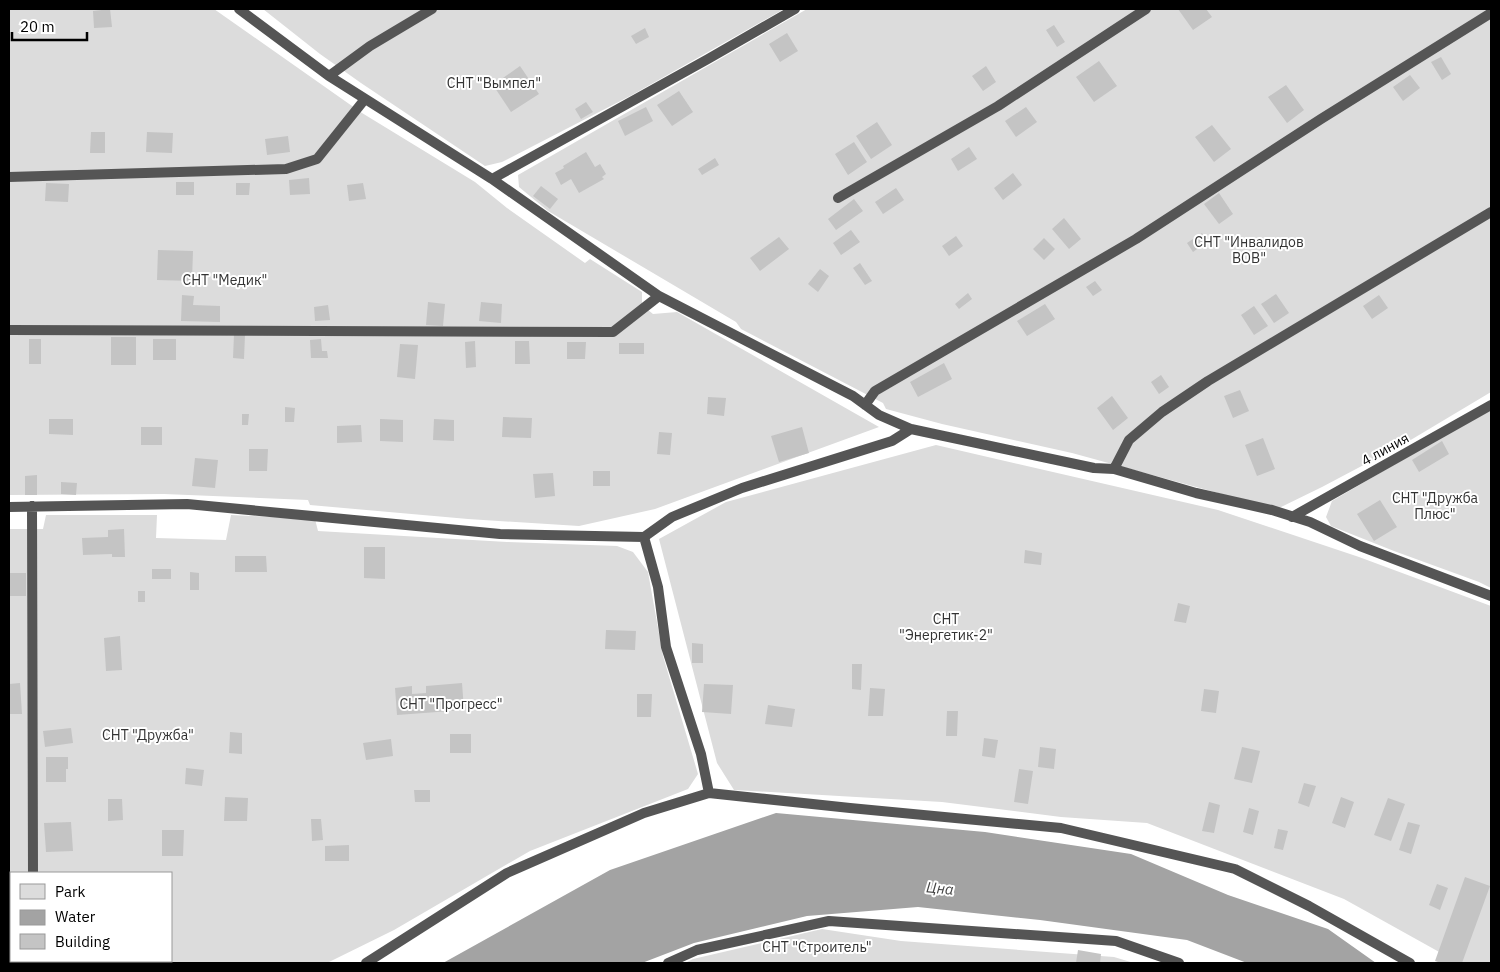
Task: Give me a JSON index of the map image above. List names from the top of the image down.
{
  "streets": {
    "lane": ["4 линия"]
  },
  "water": ["Цна"],
  "parks": [
    "СНТ \"Вымпел\"",
    "СНТ \"Инвалидов ВОВ\"",
    "СНТ \"Медик\"",
    "СНТ \"Дружба Плюс\"",
    "СНТ \"Энергетик-2\"",
    "СНТ \"Прогресс\"",
    "СНТ \"Дружба\"",
    "СНТ \"Строитель\""
  ],
  "legend": ["Park", "Water", "Building"],
  "scale_bar": "20 m"
}
